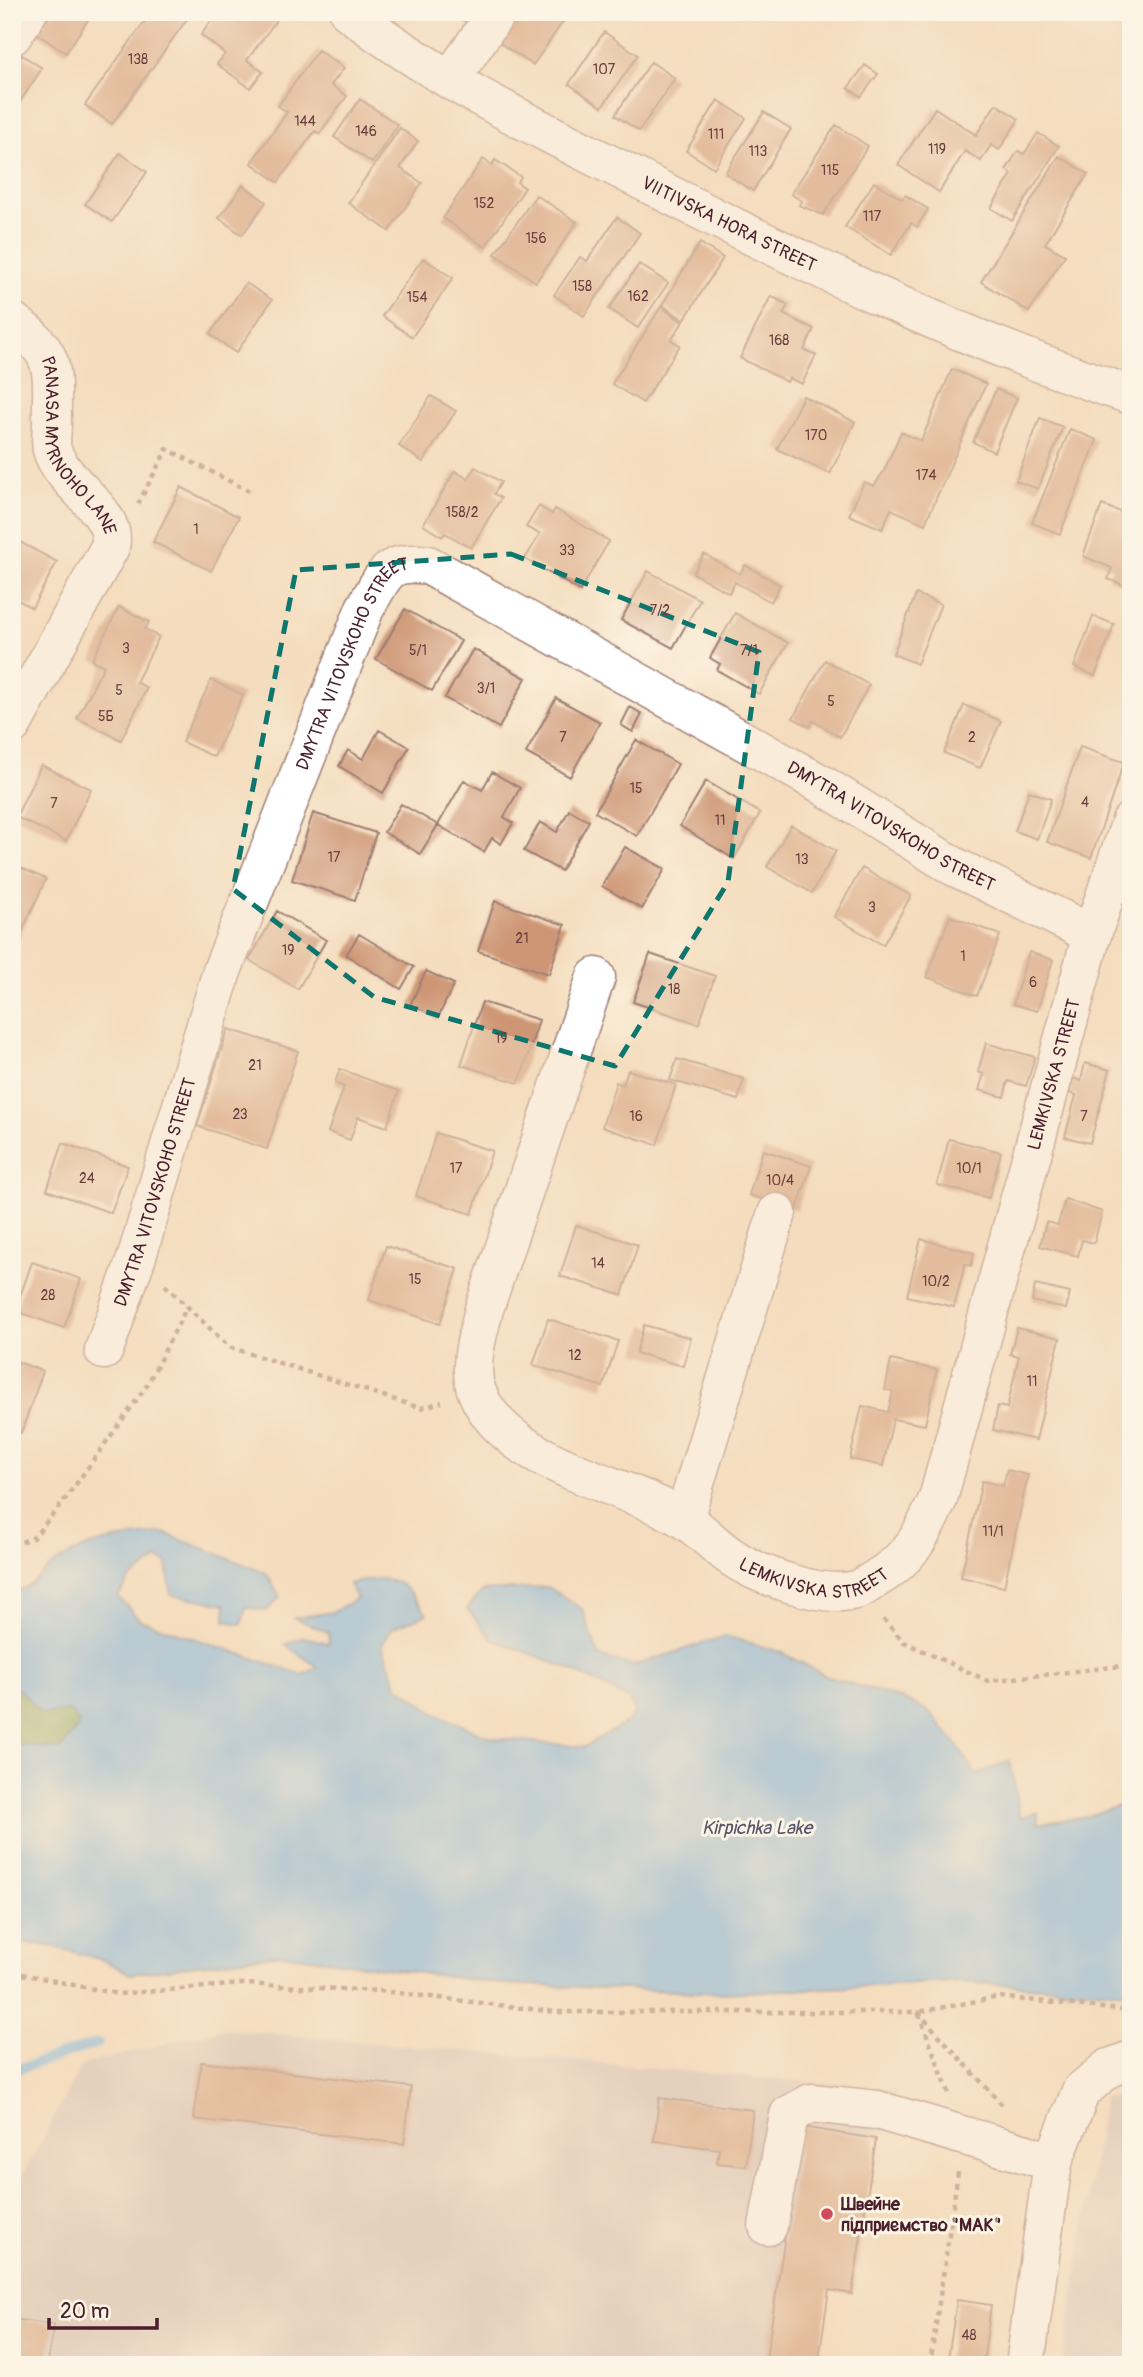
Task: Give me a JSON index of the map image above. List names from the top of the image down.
{
  "streets": {
    "street": [
      "VIITIVSKA HORA STREET",
      "PANASA MYRNOHO LANE",
      "DMYTRA VITOVSKOHO STREET",
      "LEMKIVSKA STREET"
    ]
  },
  "crossings": [
    ["DMYTRA VITOVSKOHO STREET", "LEMKIVSKA STREET"]
  ],
  "water": ["Kirpichka Lake"],
  "places": ["Швейне підприємство \"МАК\""],
  "house_numbers": [
    "138",
    "107",
    "144",
    "146",
    "111",
    "119",
    "113",
    "115",
    "152",
    "117",
    "156",
    "158",
    "162",
    "154",
    "168",
    "170",
    "174",
    "158/2",
    "1",
    "33",
    "7/2",
    "3",
    "5/1",
    "7/1",
    "3/1",
    "5",
    "5",
    "5Б",
    "7",
    "2",
    "15",
    "4",
    "7",
    "11",
    "17",
    "13",
    "3",
    "21",
    "19",
    "1",
    "6",
    "18",
    "19",
    "21",
    "23",
    "16",
    "7",
    "17",
    "10/1",
    "24",
    "10/4",
    "14",
    "15",
    "10/2",
    "28",
    "12",
    "11",
    "11/1",
    "48"
  ],
  "scale_bar": "20 m"
}
